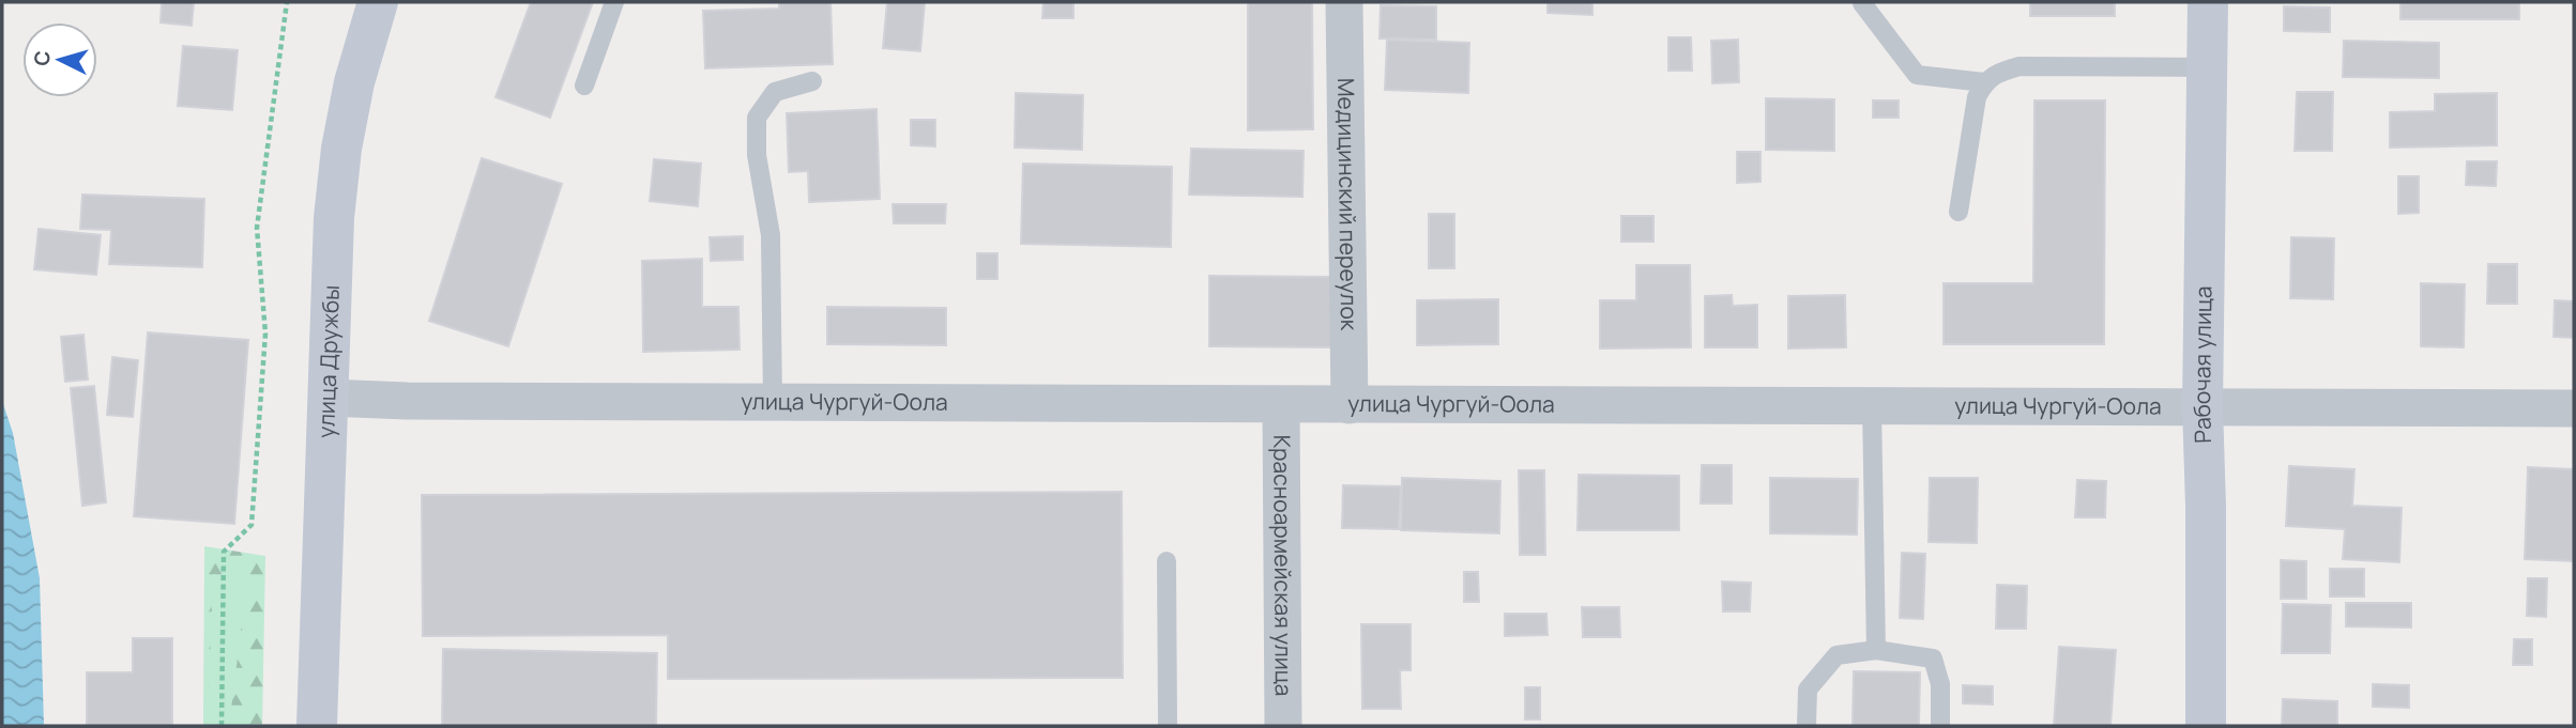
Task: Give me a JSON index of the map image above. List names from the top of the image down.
{
  "streets": {
    "main road": ["улица Дружбы", "Рабочая улица"],
    "street": ["Медицинский переулок", "улица Чургуй-Оола", "Красноармейская улица"]
  },
  "crossings": [
    ["Медицинский переулок", "улица Чургуй-Оола"],
    ["улица Дружбы", "улица Чургуй-Оола"],
    ["Рабочая улица", "улица Чургуй-Оола"],
    ["улица Чургуй-Оола", "Красноармейская улица"]
  ],
  "north": "left"
}
